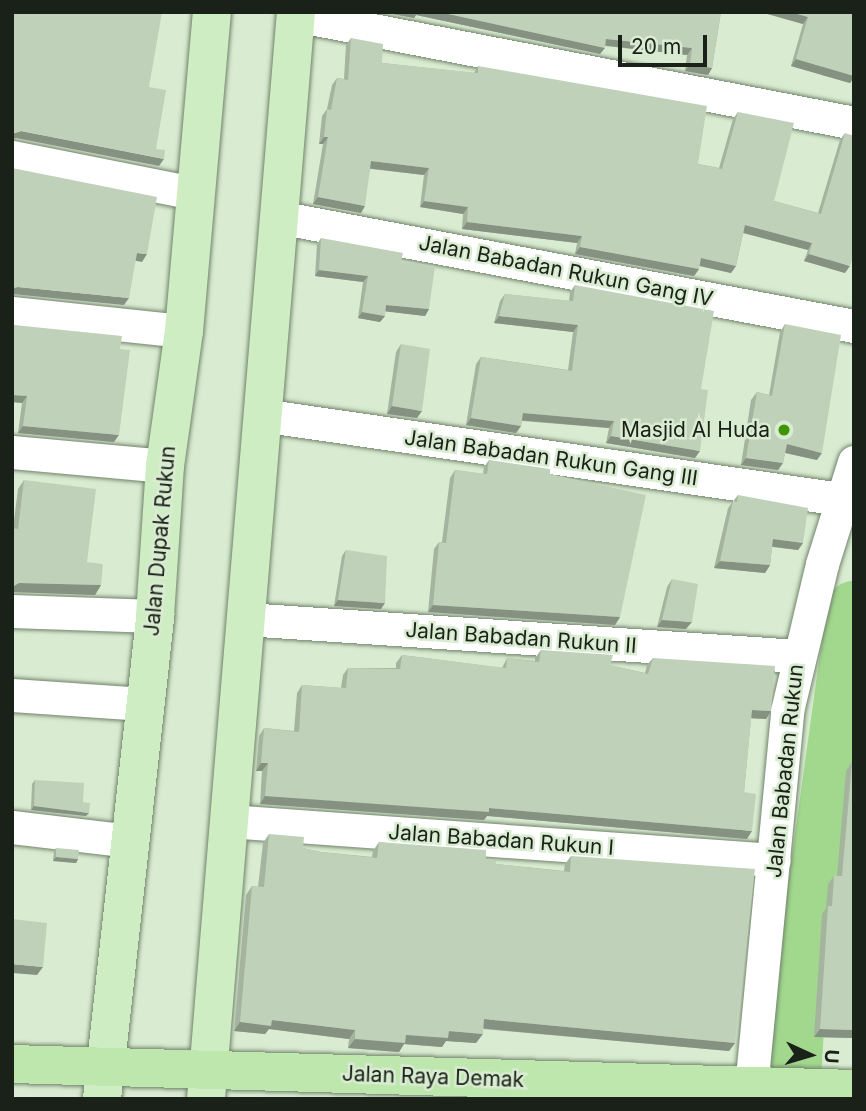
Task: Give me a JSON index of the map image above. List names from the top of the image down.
{
  "streets": {
    "highway": ["Jalan Raya Demak"],
    "main road": ["Jalan Dupak Rukun"],
    "street": [
      "Jalan Babadan Rukun Gang IV",
      "Jalan Babadan Rukun Gang III",
      "Jalan Babadan Rukun II",
      "Jalan Babadan Rukun",
      "Jalan Babadan Rukun I"
    ]
  },
  "crossings": [
    ["Jalan Babadan Rukun Gang III", "Jalan Babadan Rukun"],
    ["Jalan Dupak Rukun", "Jalan Raya Demak"],
    ["Jalan Babadan Rukun II", "Jalan Babadan Rukun"],
    ["Jalan Babadan Rukun", "Jalan Babadan Rukun I"],
    ["Jalan Babadan Rukun", "Jalan Raya Demak"]
  ],
  "places": ["Masjid Al Huda"],
  "scale_bar": "20 m",
  "north": "right"
}
